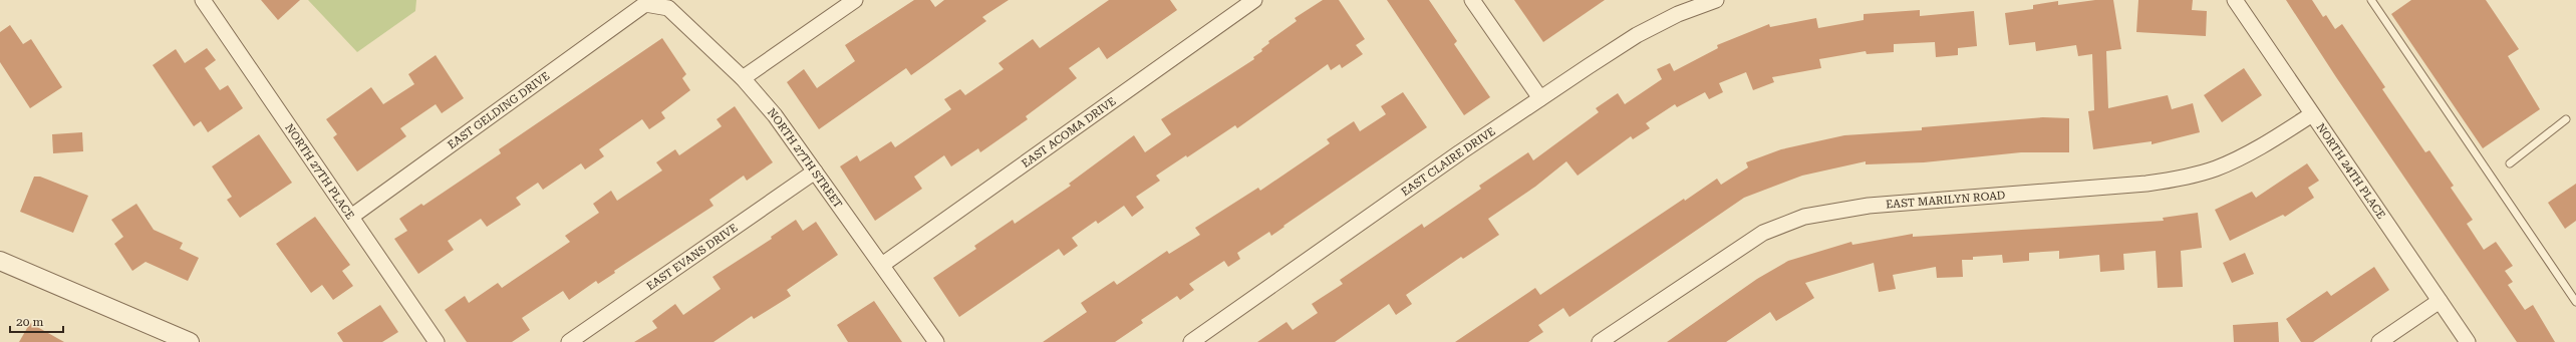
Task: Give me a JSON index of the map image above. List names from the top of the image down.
{
  "streets": {
    "street": [
      "EAST GELDING DRIVE",
      "EAST ACOMA DRIVE",
      "NORTH 27TH STREET",
      "EAST CLAIRE DRIVE",
      "NORTH 27TH PLACE",
      "NORTH 24TH PLACE",
      "EAST MARILYN ROAD",
      "EAST EVANS DRIVE"
    ]
  },
  "crossings": [
    ["EAST GELDING DRIVE", "NORTH 27TH STREET"],
    ["EAST GELDING DRIVE", "NORTH 27TH PLACE"],
    ["EAST ACOMA DRIVE", "NORTH 27TH STREET"],
    ["NORTH 27TH STREET", "EAST EVANS DRIVE"],
    ["NORTH 24TH PLACE", "EAST MARILYN ROAD"]
  ],
  "scale_bar": "20 m"
}
